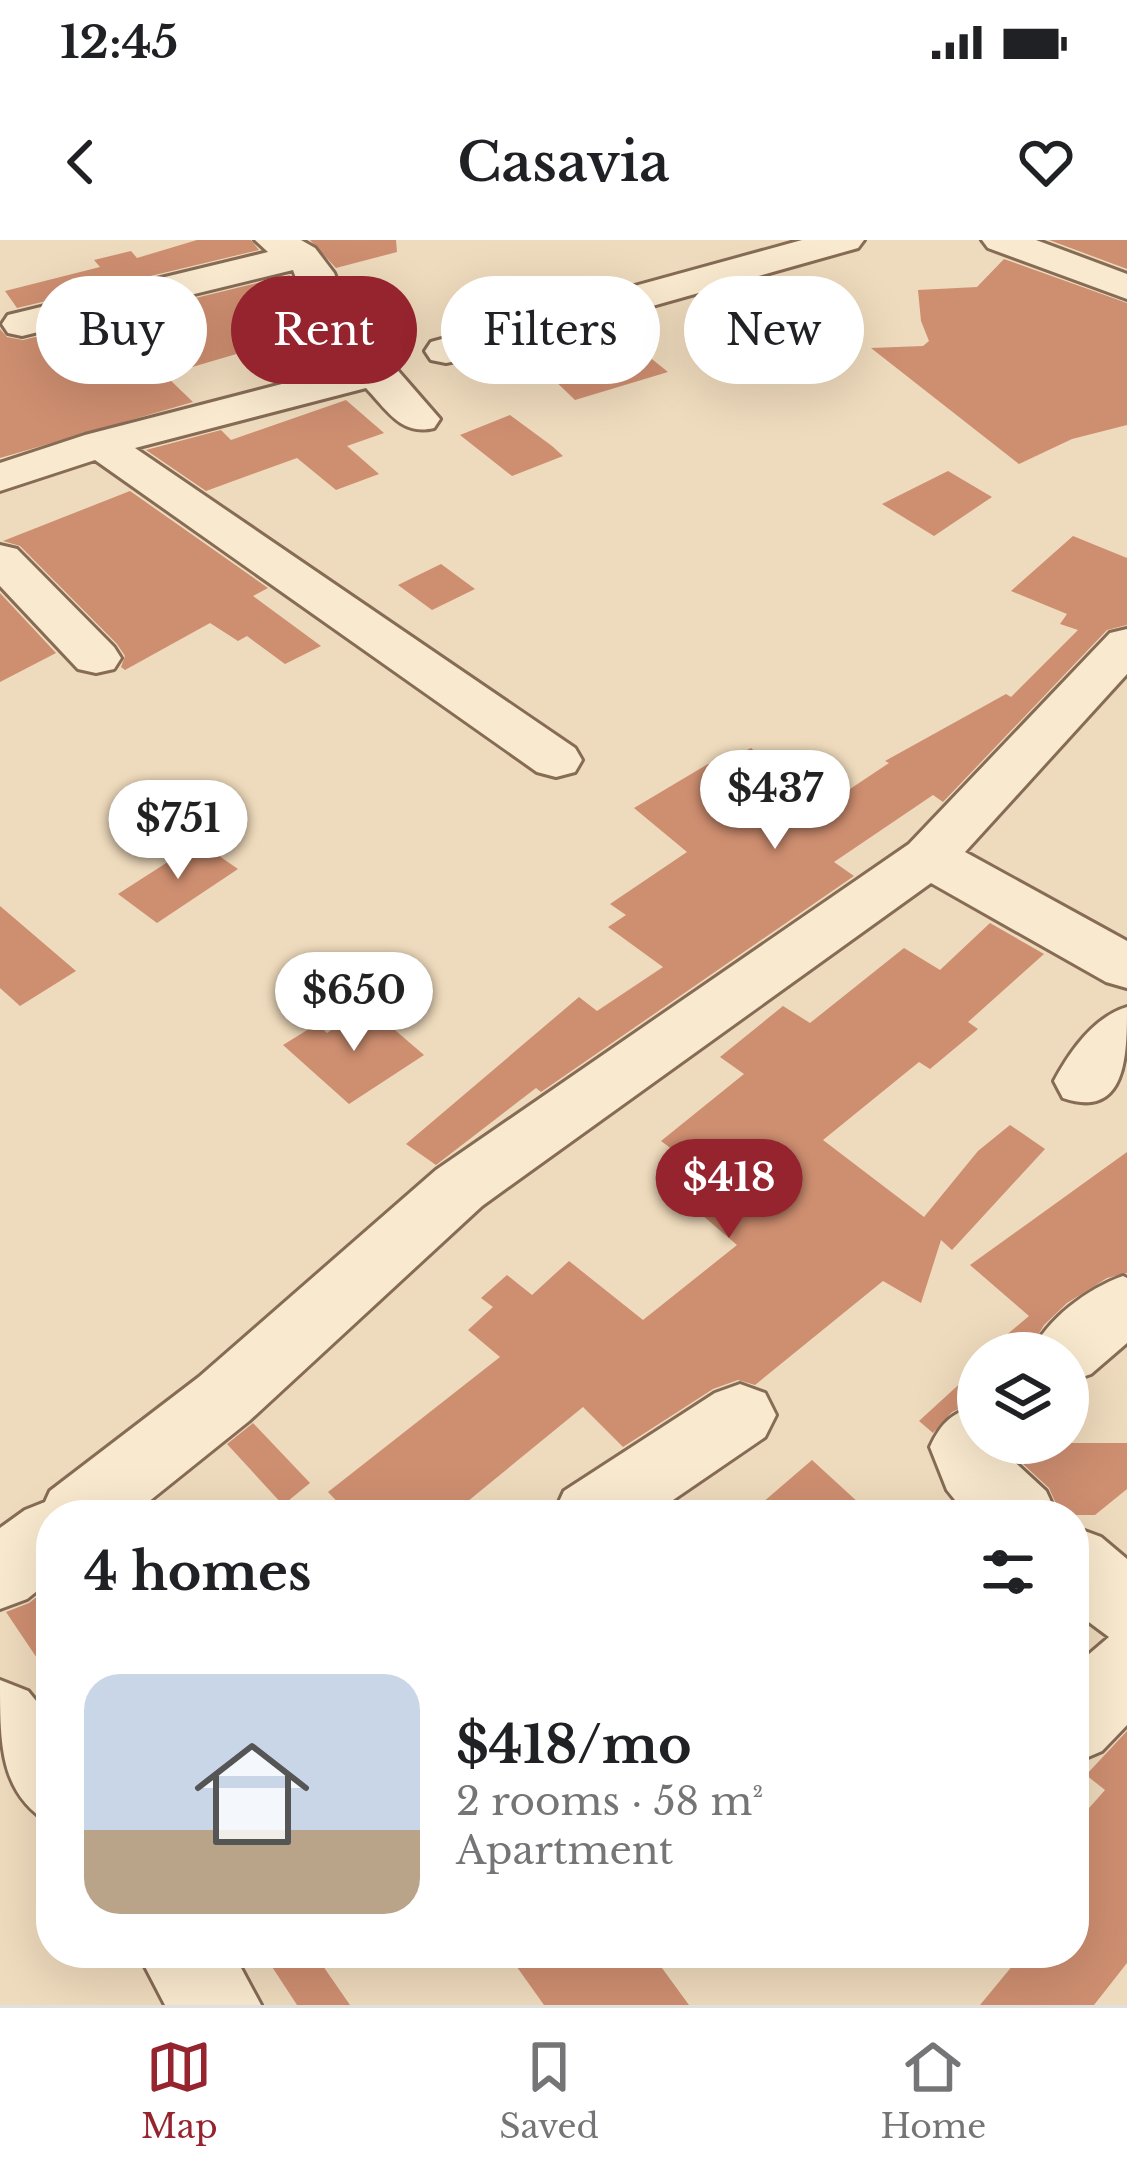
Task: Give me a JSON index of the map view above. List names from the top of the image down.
{
  "page": {
    "status": "12:45",
    "header": "Casavia",
    "chip": [
      "Buy",
      "Rent",
      "Filters",
      "New"
    ],
    "price": [
      "$437",
      "$751",
      "$650",
      "$418"
    ],
    "heading": "4 homes",
    "list": [
      {
        "name": "$418/mo",
        "note": "2 rooms · 58 m² · Apartment"
      }
    ],
    "tabs": ["Map", "Saved", "Home"]
  }
}
